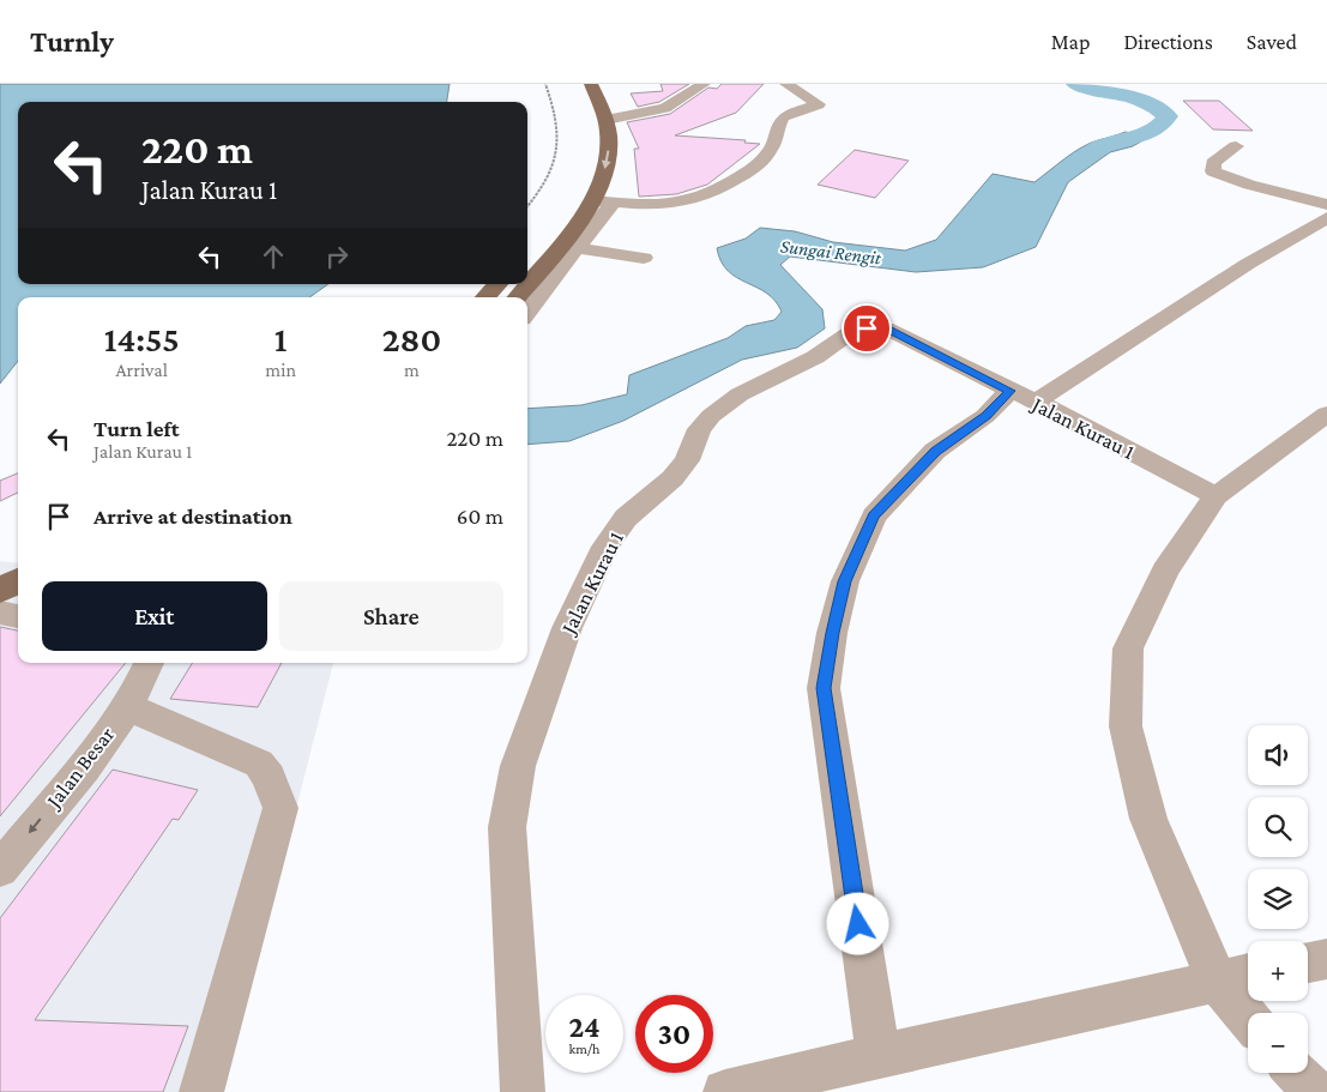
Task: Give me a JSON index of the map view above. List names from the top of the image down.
{
  "streets": {
    "street": ["Jalan Kurau 1", "Jalan Besar"]
  },
  "one_way": ["Jalan Besar"],
  "water": ["Sungai Rengit"],
  "page": {
    "header": "Turnly",
    "nav": ["Map", "Directions", "Saved"],
    "turn": ["220 m", "Jalan Kurau 1"],
    "eta": [
      "14:55",
      "Arrival",
      "1",
      "min",
      "280",
      "m"
    ],
    "list": [
      {
        "name": "Turn left",
        "note": "Jalan Kurau 1",
        "value": "220 m"
      },
      {
        "name": "Arrive at destination",
        "value": "60 m"
      }
    ],
    "buttons": ["Exit", "Share"],
    "map_buttons": ["+", "−"],
    "speed": "24 km/h",
    "limit": "30"
  }
}
